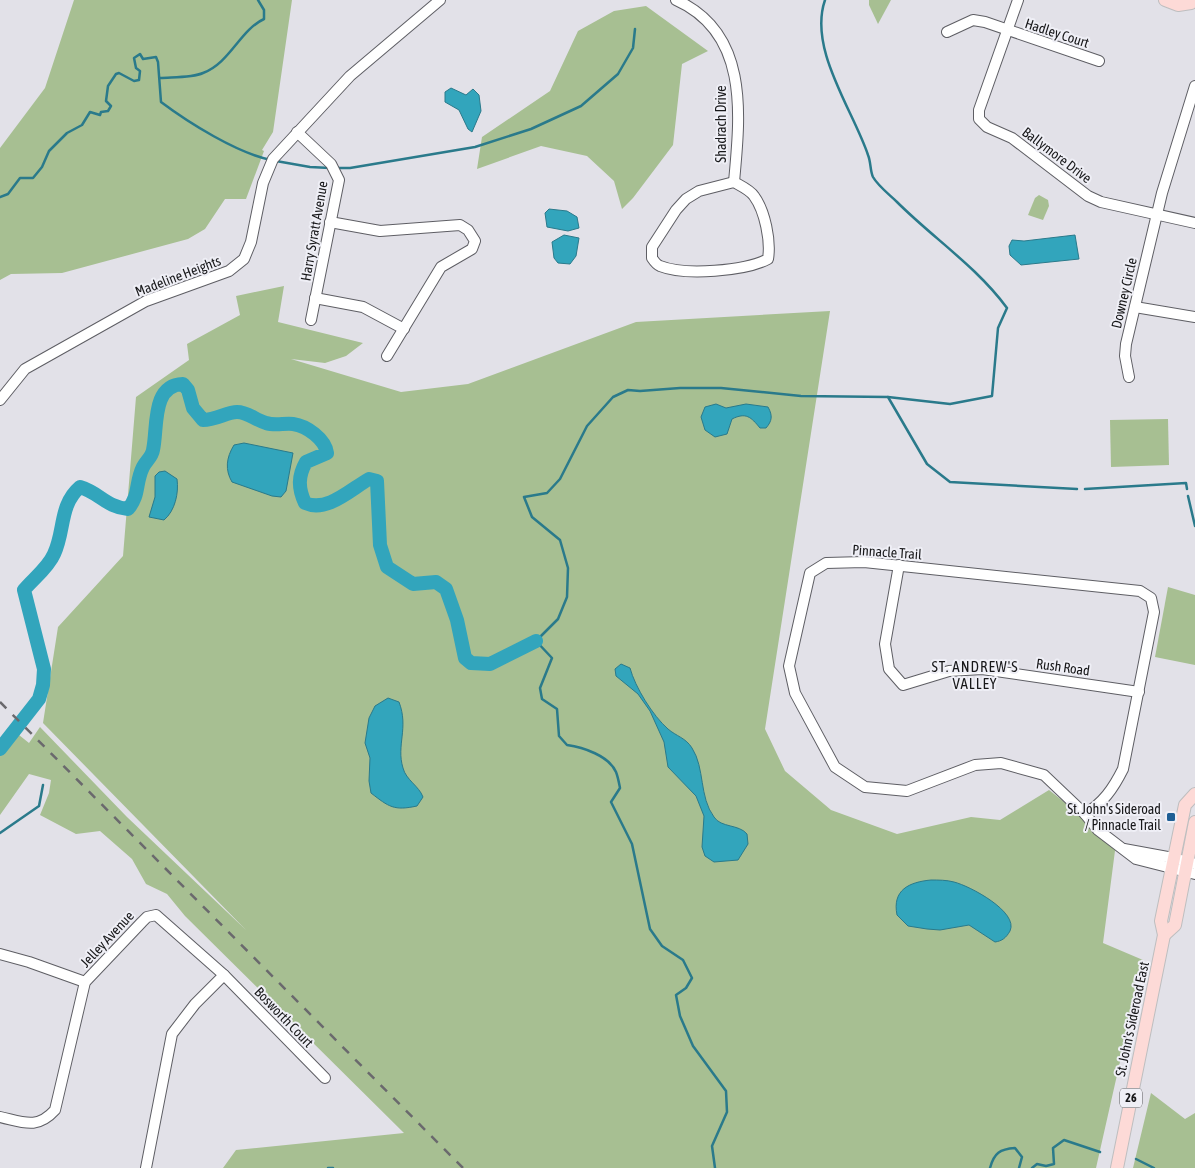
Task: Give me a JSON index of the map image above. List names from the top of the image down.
{
  "streets": {
    "main road": ["St. John's Sideroad East", "26"],
    "street": [
      "Hadley Court",
      "Shadrach Drive",
      "Ballymore Drive",
      "Harry Syratt Avenue",
      "Madeline Heights",
      "Downey Circle",
      "Pinnacle Trail",
      "Rush Road",
      "Jelley Avenue",
      "Bosworth Court"
    ]
  },
  "crossings": [
    ["Hadley Court", "Ballymore Drive"],
    ["Ballymore Drive", "Downey Circle"],
    ["Harry Syratt Avenue", "Madeline Heights"],
    ["Pinnacle Trail", "Rush Road"],
    ["Pinnacle Trail", "St. John's Sideroad East"],
    ["Jelley Avenue", "Bosworth Court"]
  ],
  "districts": ["ST. ANDREW'S VALLEY"],
  "places": {
    "transit": ["St. John's Sideroad / Pinnacle Trail"]
  }
}
